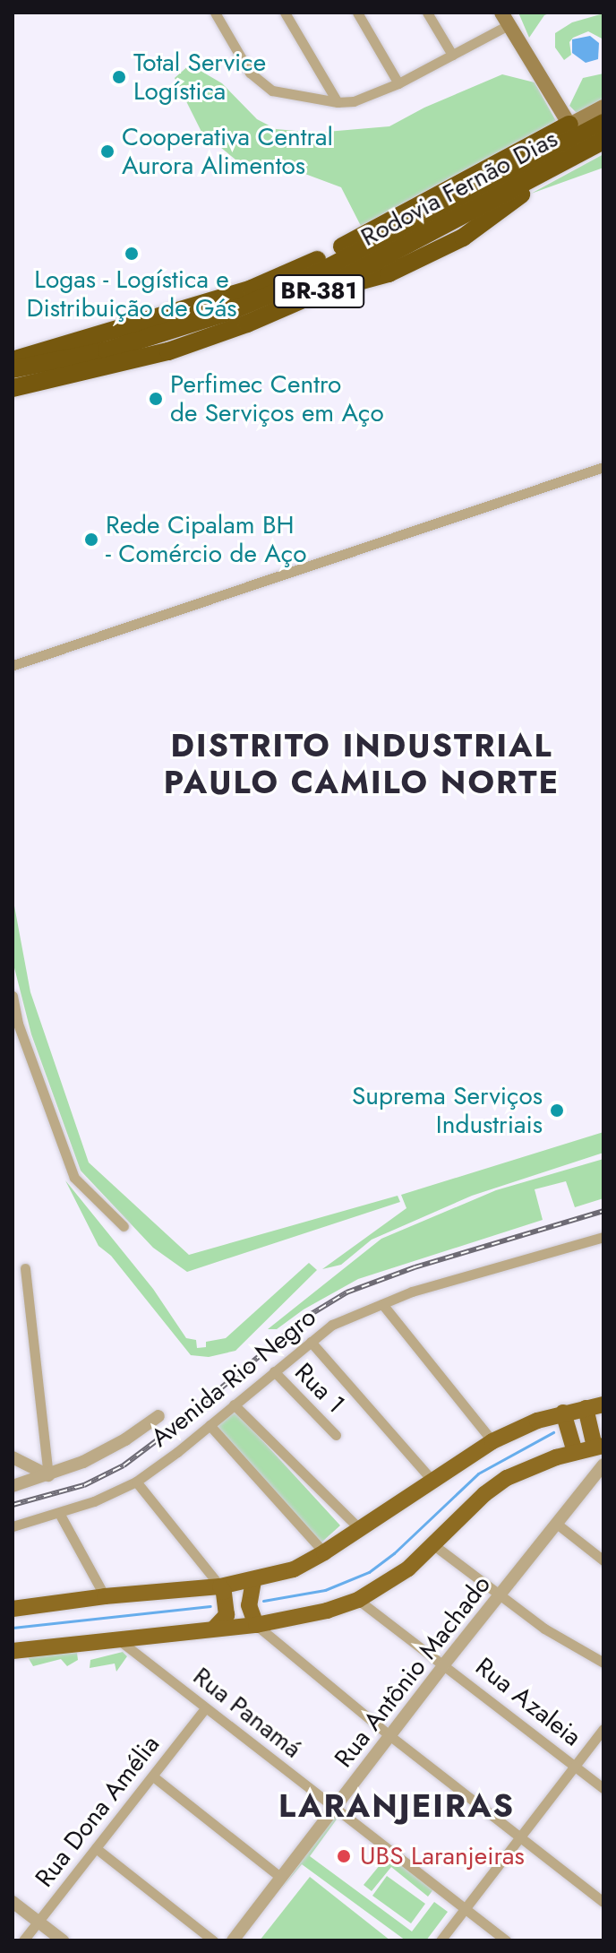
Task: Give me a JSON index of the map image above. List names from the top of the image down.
{
  "streets": {
    "highway": ["Rodovia Fernão Dias", "BR-381"],
    "street": [
      "Avenida Rio Negro",
      "Rua 1",
      "Rua Antônio Machado",
      "Rua Azaleia",
      "Rua Panamá",
      "Rua Dona Amélia"
    ]
  },
  "crossings": [
    ["Avenida Rio Negro", "Rua 1"],
    ["Rua Antônio Machado", "Rua Azaleia"],
    ["Rua Antônio Machado", "Rua Panamá"],
    ["Rua Panamá", "Rua Dona Amélia"]
  ],
  "districts": ["DISTRITO INDUSTRIAL PAULO CAMILO NORTE", "LARANJEIRAS"],
  "places": [
    "Total Service Logística",
    "Cooperativa Central Aurora Alimentos",
    "Logas - Logística e Distribuição de Gás",
    "Perfimec Centro de Serviços em Aço",
    "Rede Cipalam BH - Comércio de Aço",
    "Suprema Serviços Industriais",
    "UBS Laranjeiras"
  ]
}
